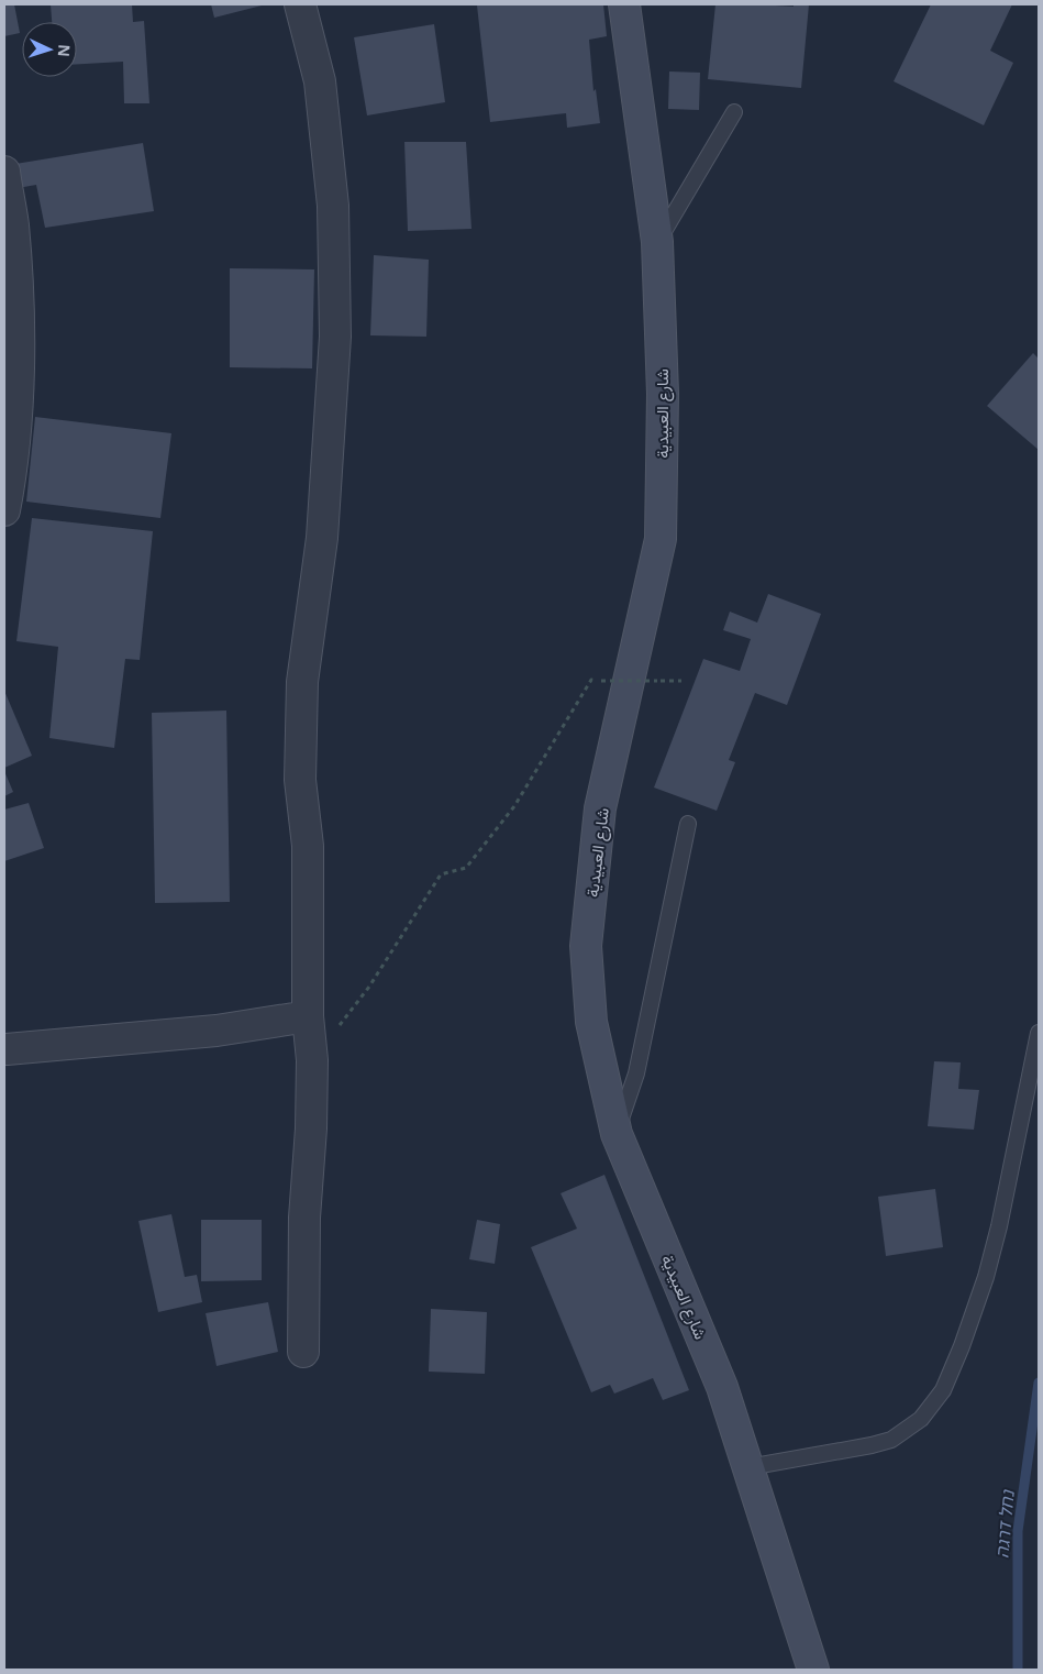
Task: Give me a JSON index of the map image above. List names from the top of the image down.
{
  "streets": {
    "main road": ["شارع العبيدية"]
  },
  "water": ["נחל דרגה"],
  "north": "right"
}
